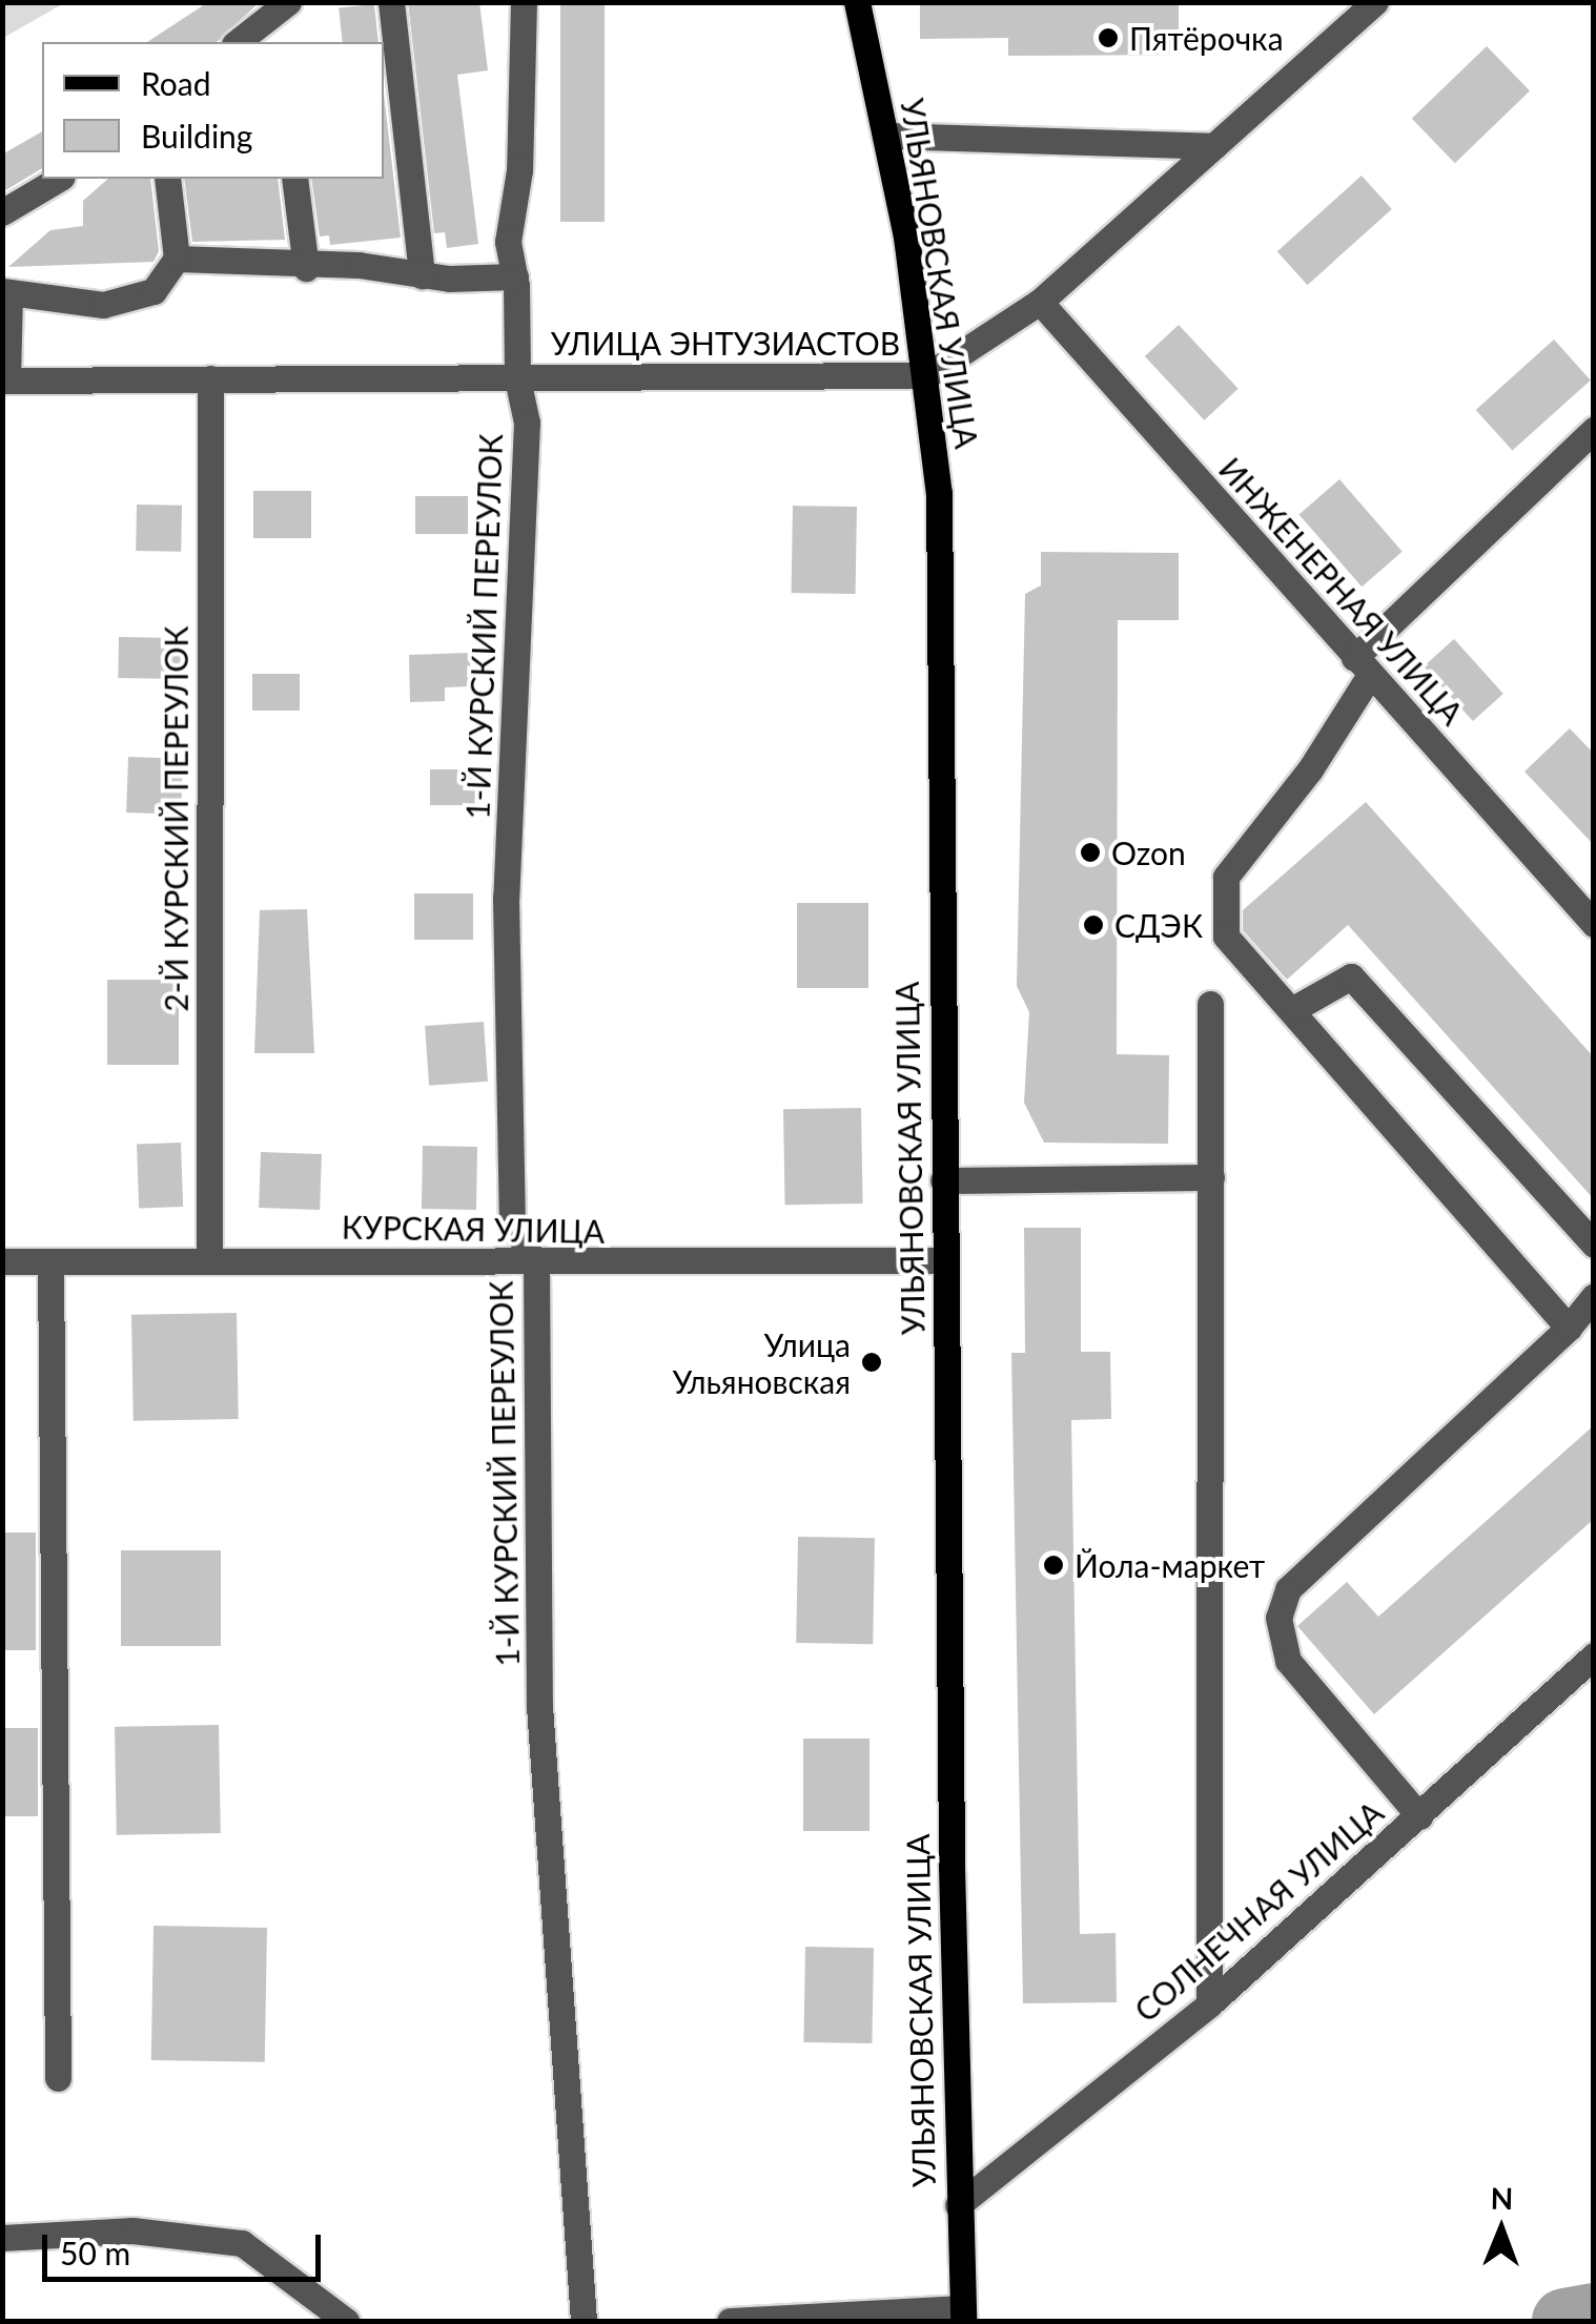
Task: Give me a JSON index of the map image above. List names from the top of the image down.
{
  "streets": {
    "main road": ["УЛЬЯНОВСКАЯ УЛИЦА"],
    "street": [
      "УЛИЦА ЭНТУЗИАСТОВ",
      "ИНЖЕНЕРНАЯ УЛИЦА",
      "1-Й КУРСКИЙ ПЕРЕУЛОК",
      "2-Й КУРСКИЙ ПЕРЕУЛОК",
      "КУРСКАЯ УЛИЦА",
      "СОЛНЕЧНАЯ УЛИЦА"
    ]
  },
  "crossings": [
    ["УЛЬЯНОВСКАЯ УЛИЦА", "УЛИЦА ЭНТУЗИАСТОВ"],
    ["УЛЬЯНОВСКАЯ УЛИЦА", "КУРСКАЯ УЛИЦА"],
    ["УЛЬЯНОВСКАЯ УЛИЦА", "СОЛНЕЧНАЯ УЛИЦА"],
    ["УЛИЦА ЭНТУЗИАСТОВ", "ИНЖЕНЕРНАЯ УЛИЦА"],
    ["УЛИЦА ЭНТУЗИАСТОВ", "1-Й КУРСКИЙ ПЕРЕУЛОК"],
    ["УЛИЦА ЭНТУЗИАСТОВ", "2-Й КУРСКИЙ ПЕРЕУЛОК"],
    ["1-Й КУРСКИЙ ПЕРЕУЛОК", "КУРСКАЯ УЛИЦА"],
    ["2-Й КУРСКИЙ ПЕРЕУЛОК", "КУРСКАЯ УЛИЦА"]
  ],
  "places": [
    "Пятёрочка",
    "Ozon",
    "СДЭК",
    "Улица Ульяновская",
    "Йола-маркет"
  ],
  "legend": ["Road", "Building"],
  "scale_bar": "50 m",
  "north": "top"
}
